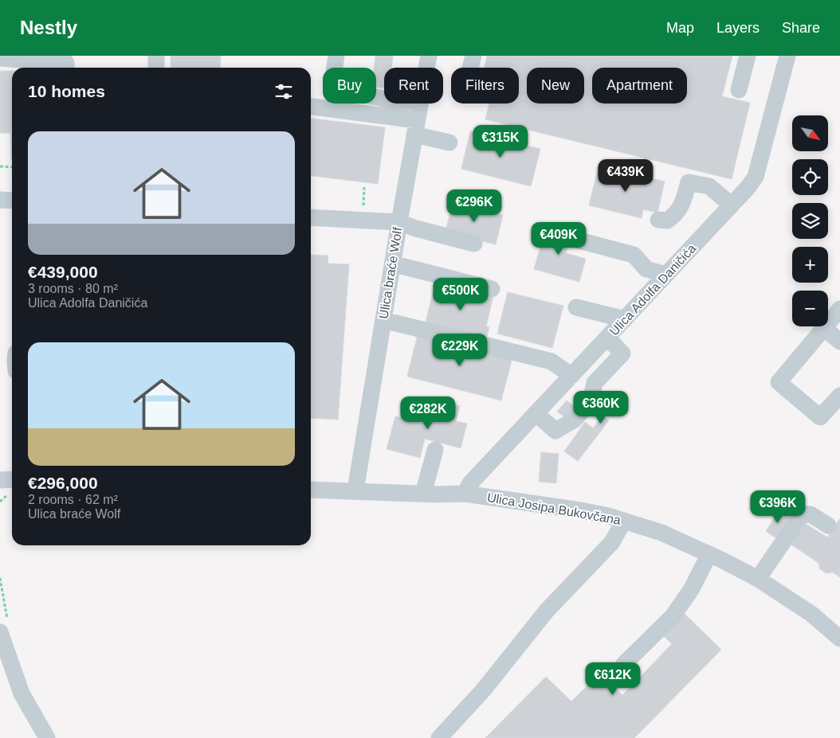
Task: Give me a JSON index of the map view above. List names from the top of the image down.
{
  "streets": {
    "street": ["Ulica braće Wolf", "Ulica Adolfa Daničića", "Ulica Josipa Bukovčana"]
  },
  "crossings": [
    ["Ulica braće Wolf", "Ulica Josipa Bukovčana"],
    ["Ulica Adolfa Daničića", "Ulica Josipa Bukovčana"]
  ],
  "north": "bottom right",
  "page": {
    "header": "Nestly",
    "nav": ["Map", "Layers", "Share"],
    "chip": [
      "Buy",
      "Rent",
      "Filters",
      "New",
      "Apartment"
    ],
    "heading": "10 homes",
    "map_buttons": ["+", "−"],
    "list": [
      {
        "name": "€439,000",
        "note": "3 rooms · 80 m² · Ulica Adolfa Daničića"
      },
      {
        "name": "€296,000",
        "note": "2 rooms · 62 m² · Ulica braće Wolf"
      }
    ],
    "price": [
      "€315K",
      "€439K",
      "€296K",
      "€409K",
      "€500K",
      "€229K",
      "€360K",
      "€282K",
      "€396K",
      "€612K"
    ]
  }
}
